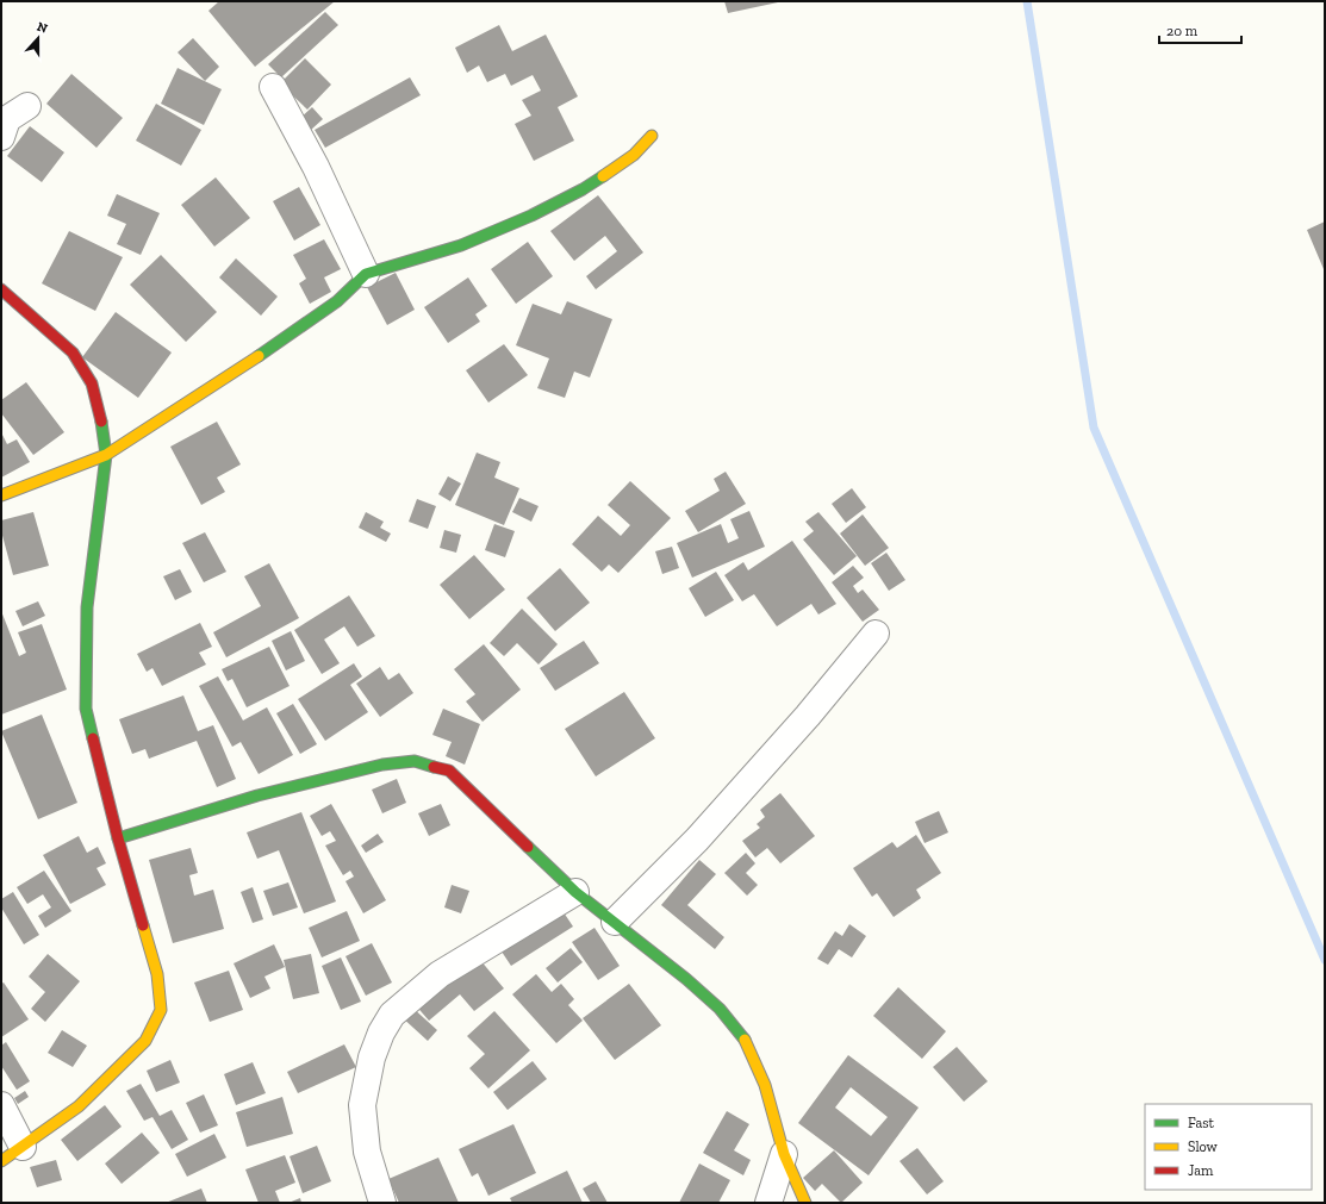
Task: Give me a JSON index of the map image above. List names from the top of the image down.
{
  "legend": ["Fast", "Slow", "Jam"],
  "scale_bar": "20 m",
  "north": "top"
}
